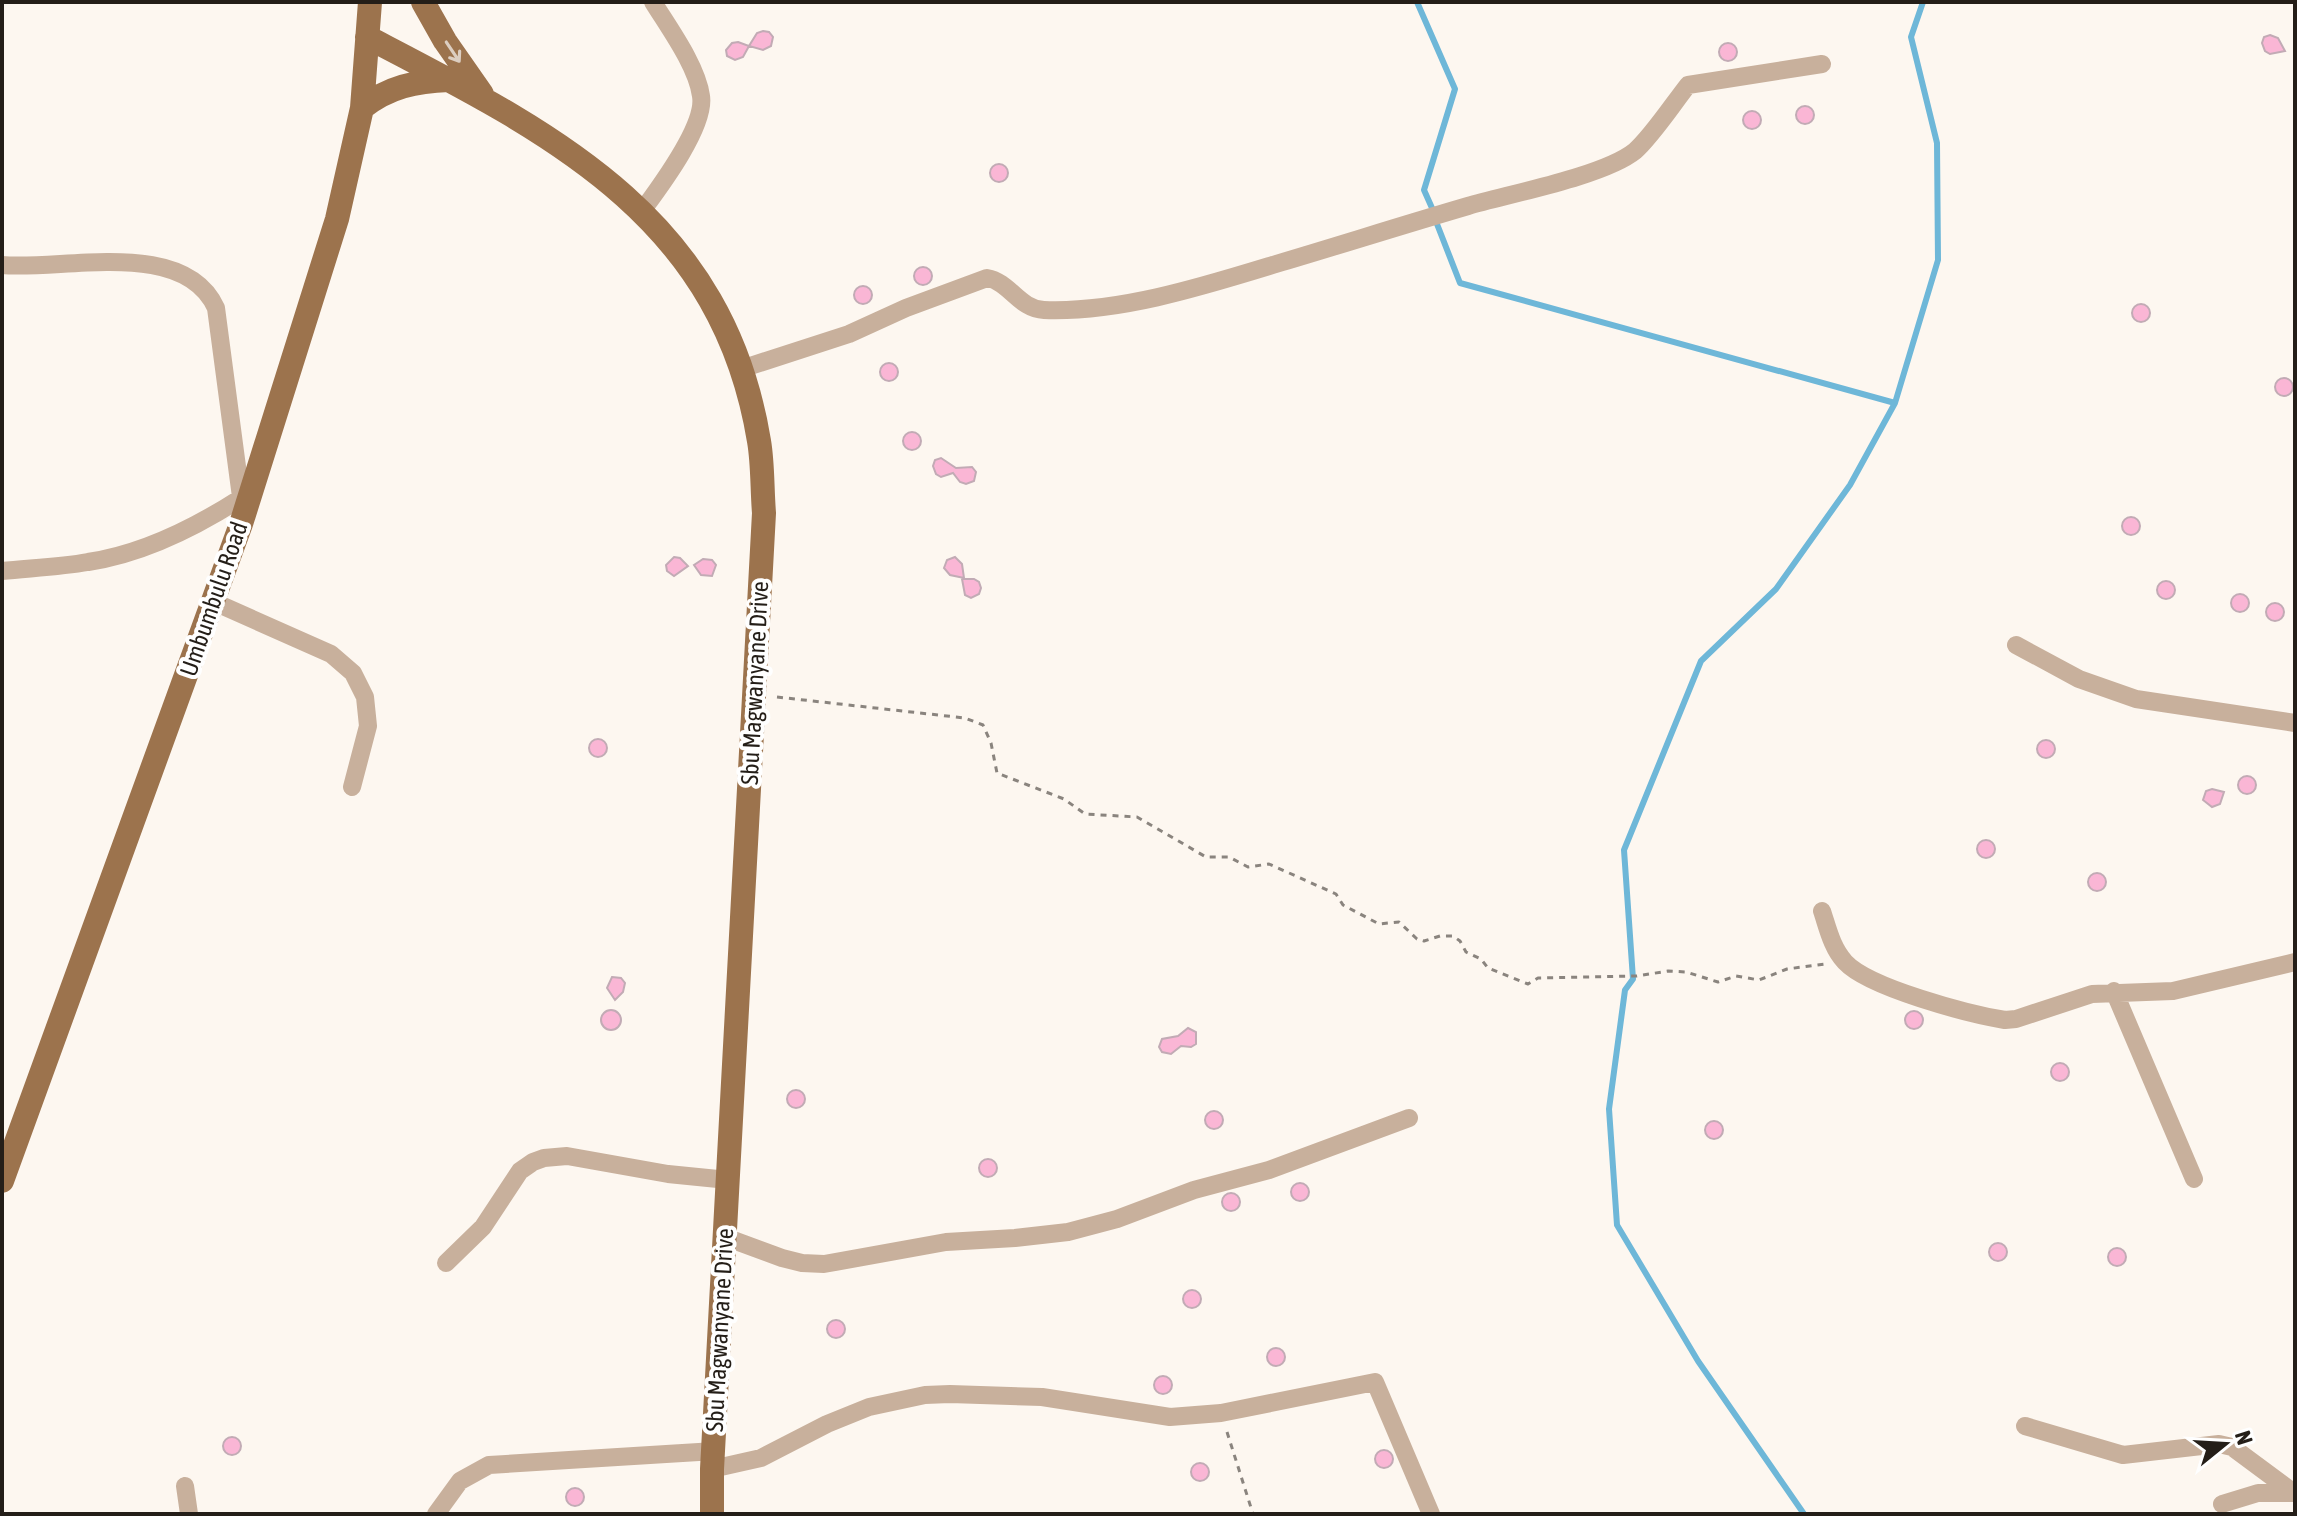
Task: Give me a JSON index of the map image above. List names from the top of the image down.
{
  "streets": {
    "main road": ["Umbumbulu Road", "Sbu Magwanyane Drive"]
  },
  "crossings": [
    ["Umbumbulu Road", "Sbu Magwanyane Drive"]
  ],
  "north": "right"
}
